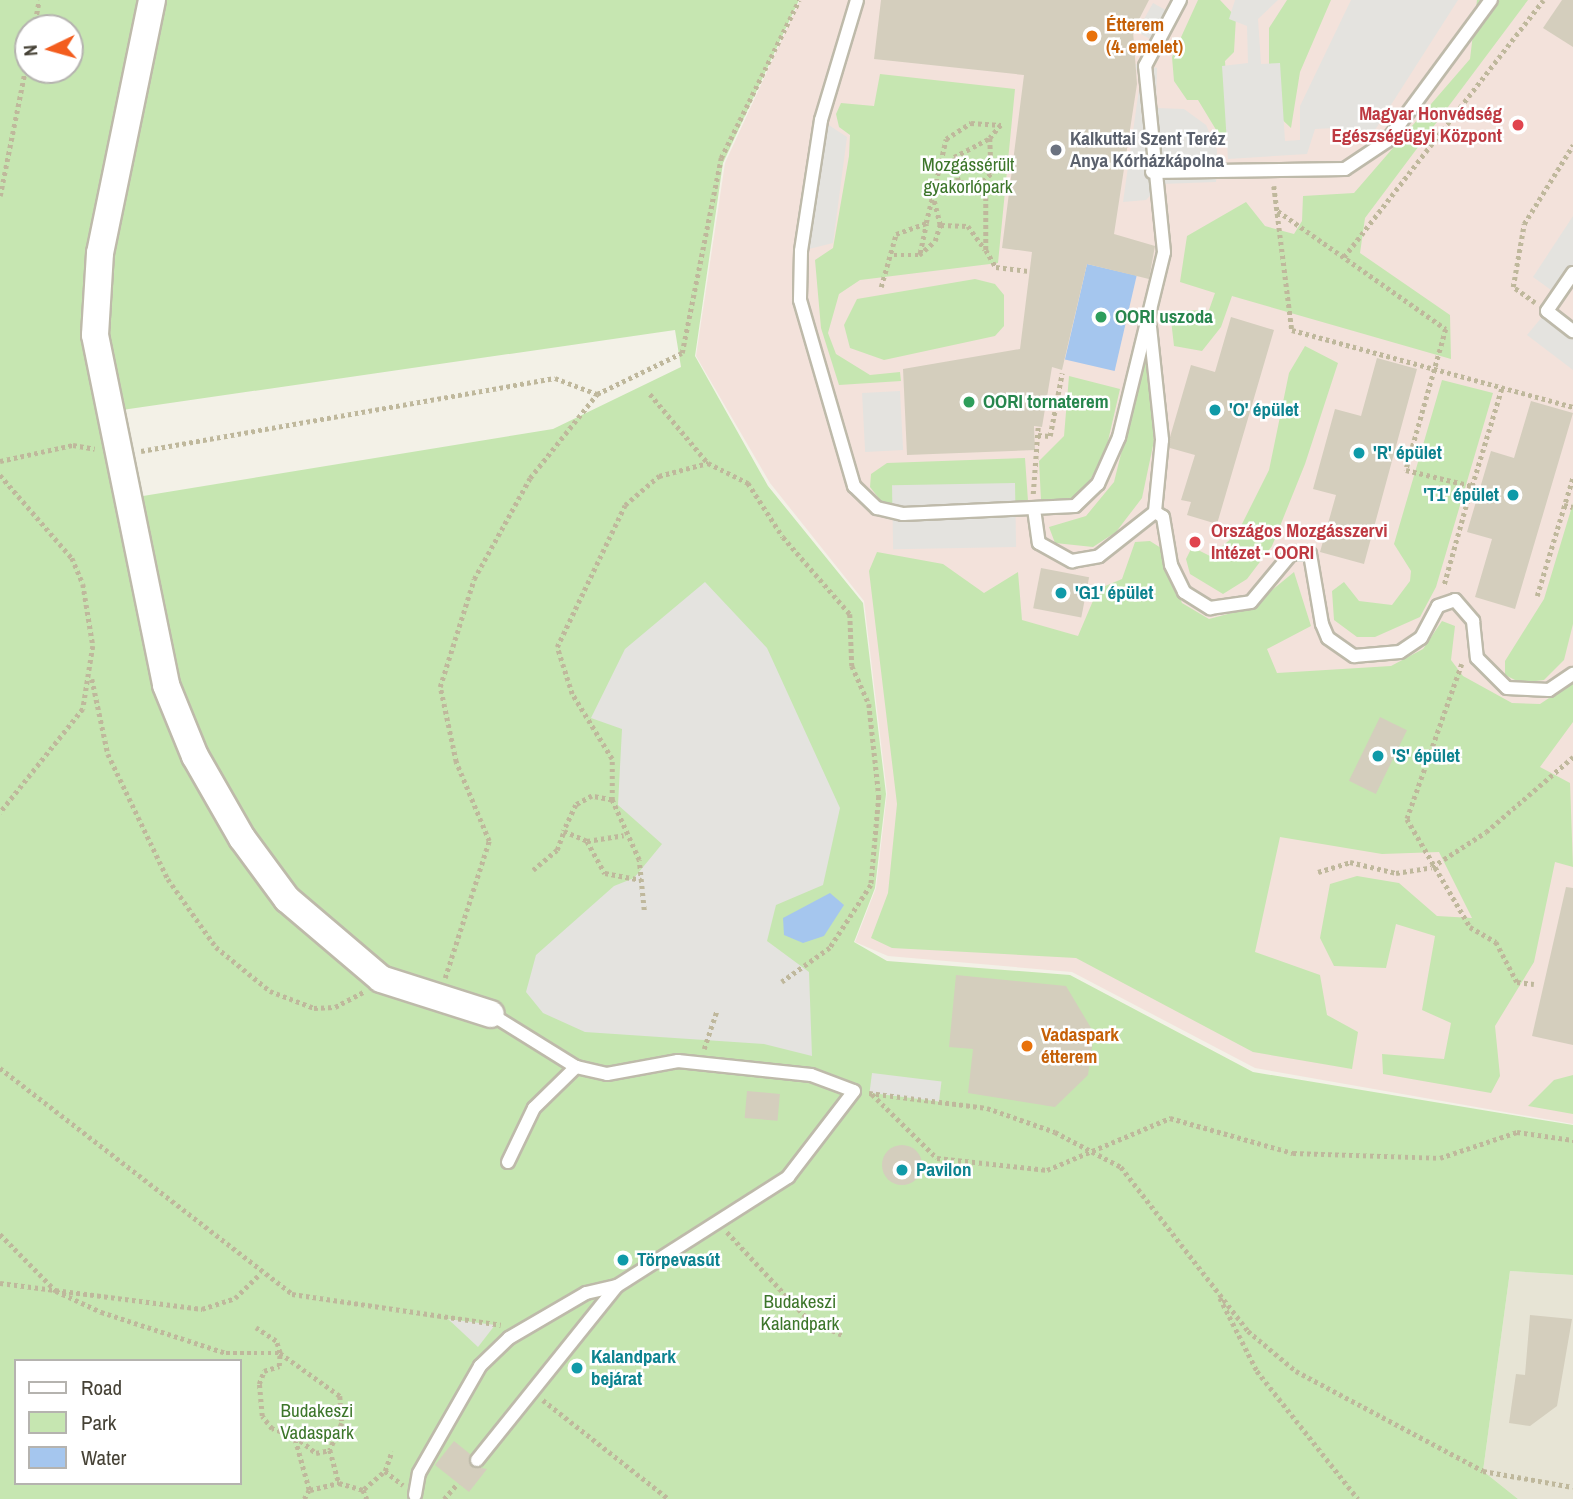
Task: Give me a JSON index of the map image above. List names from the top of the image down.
{
  "parks": ["Mozgássérült gyakorlópark", "Budakeszi Kalandpark", "Budakeszi Vadaspark"],
  "places": [
    "Étterem (4. emelet)",
    "Magyar Honvédség Egészségügyi Központ",
    "Kalkuttai Szent Teréz Anya Kórházkápolna",
    "OORI uszoda",
    "OORI tornaterem",
    "'O' épület",
    "'R' épület",
    "'T1' épület",
    "Országos Mozgásszervi Intézet - OORI",
    "'G1' épület",
    "'S' épület",
    "Vadaspark étterem",
    "Pavilon",
    "Törpevasút",
    "Kalandpark bejárat"
  ],
  "legend": ["Road", "Park", "Water"],
  "north": "left"
}
